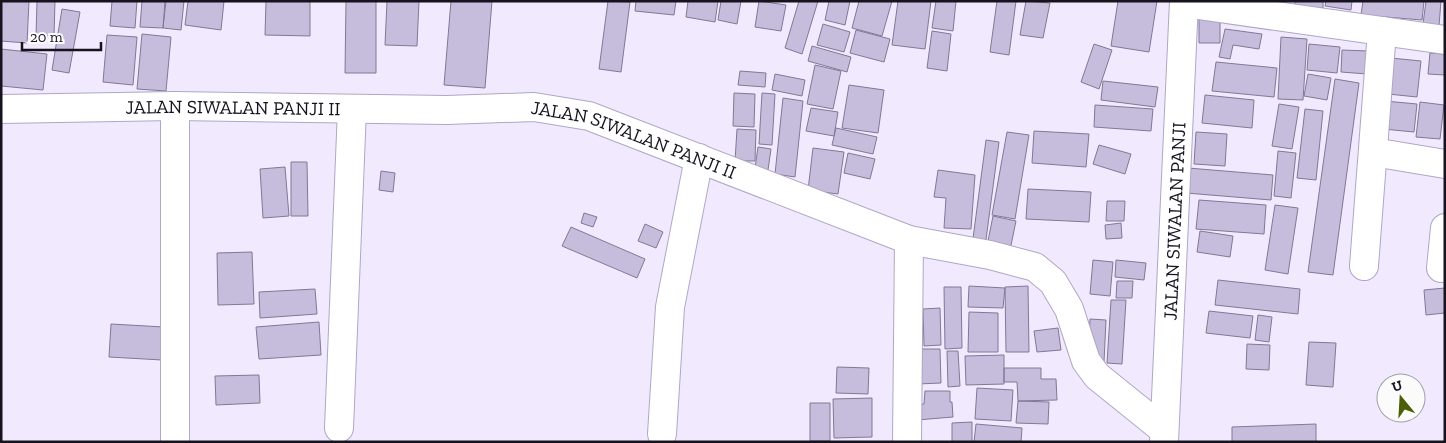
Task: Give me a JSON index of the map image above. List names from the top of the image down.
{
  "streets": {
    "street": ["JALAN SIWALAN PANJI II", "JALAN SIWALAN PANJI"]
  },
  "crossings": [
    ["JALAN SIWALAN PANJI II", "JALAN SIWALAN PANJI"]
  ],
  "scale_bar": "20 m",
  "north": "top"
}
